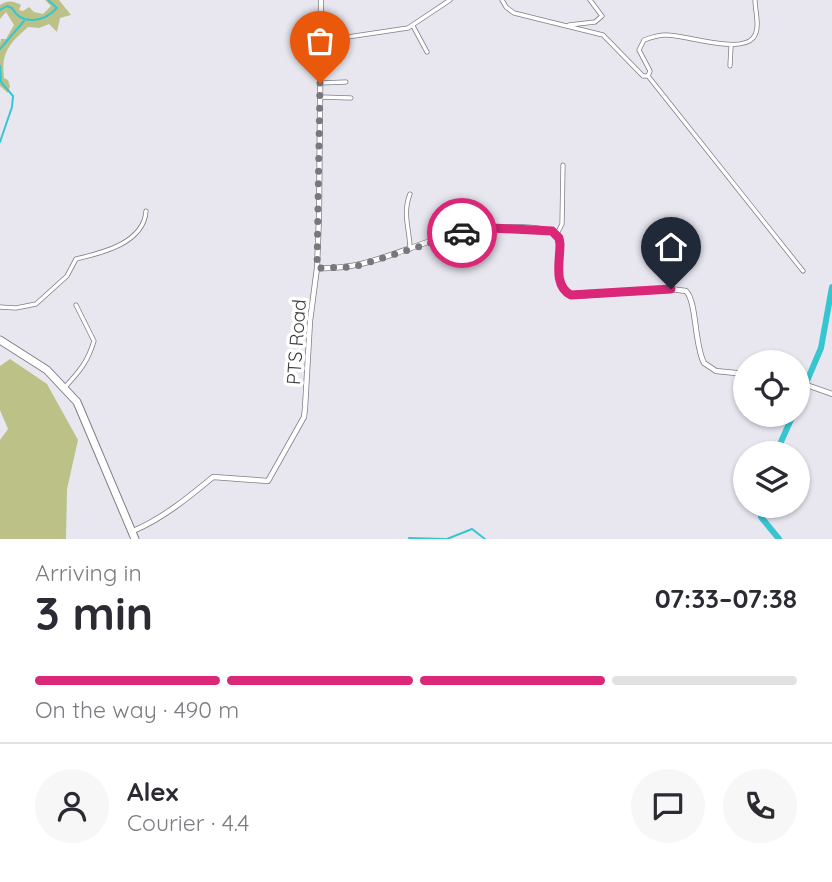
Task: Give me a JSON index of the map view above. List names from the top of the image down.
{
  "streets": {
    "main road": ["PTS Road"]
  },
  "page": {
    "heading": ["3 min", "Arriving in", "07:33–07:38"],
    "panel": ["Alex", "Courier · 4.4"],
    "bar": "On the way · 490 m"
  }
}
